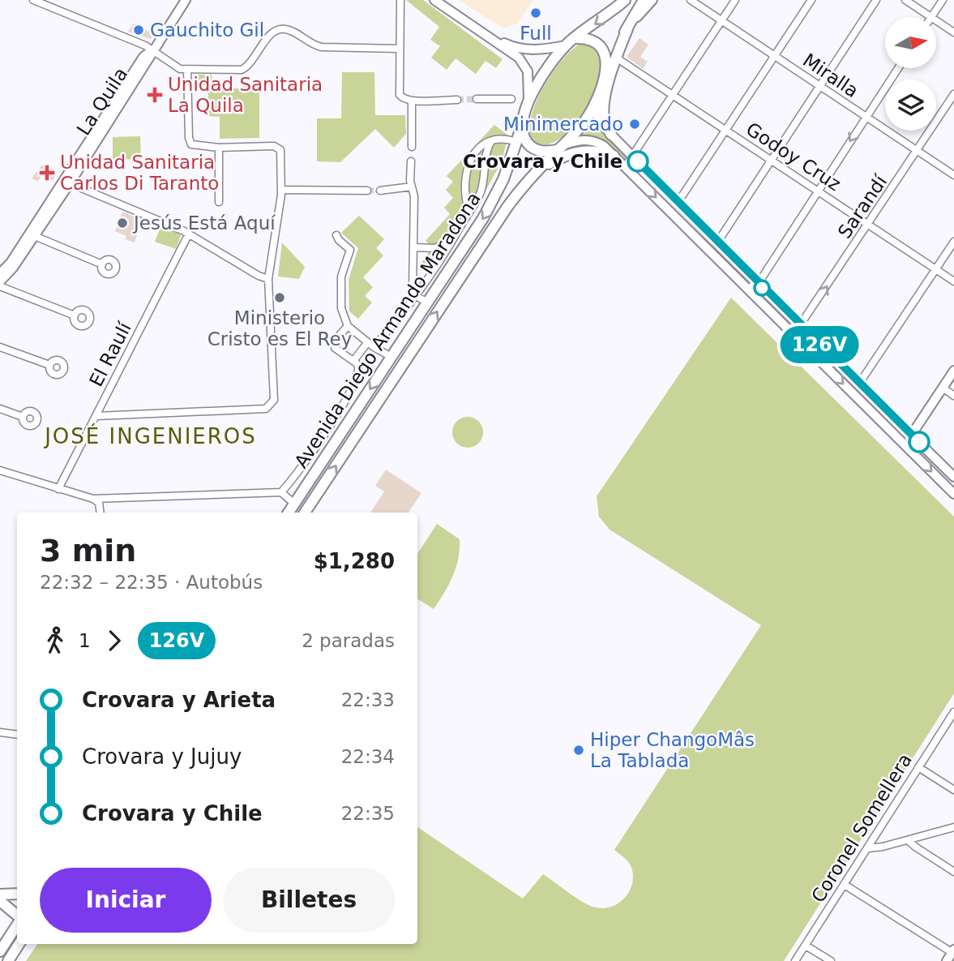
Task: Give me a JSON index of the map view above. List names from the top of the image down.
{
  "streets": {
    "main road": ["La Quila", "Avenida Diego Armando Maradona"],
    "street": [
      "Miralla",
      "Godoy Cruz",
      "Sarandí",
      "El Raulí",
      "Coronel Somellera"
    ]
  },
  "crossings": [
    ["Miralla", "Sarandí"],
    ["Godoy Cruz", "Sarandí"]
  ],
  "one_way": ["Sarandí"],
  "districts": ["JOSÉ INGENIEROS"],
  "places": {
    "other": [
      "Full",
      "Gauchito Gil",
      "Minimercado",
      "Crovara y Chile",
      "Jesús Está Aquí",
      "Ministerio Cristo es El Rey",
      "Hiper ChangoMâs La Tablada"
    ],
    "health": ["Unidad Sanitaria La Quila", "Unidad Sanitaria Carlos Di Taranto"]
  },
  "lines": ["bus line 126V"],
  "north": "right",
  "page": {
    "on_map": "126V",
    "heading": ["3 min", "22:32 – 22:35 · Autobús", "$1,280"],
    "legs": ["1", "126V", "2 paradas"],
    "list": [
      {
        "name": "Crovara y Arieta",
        "value": "22:33"
      },
      {
        "name": "Crovara y Jujuy",
        "value": "22:34"
      },
      {
        "name": "Crovara y Chile",
        "value": "22:35"
      }
    ],
    "buttons": ["Iniciar", "Billetes"]
  }
}
